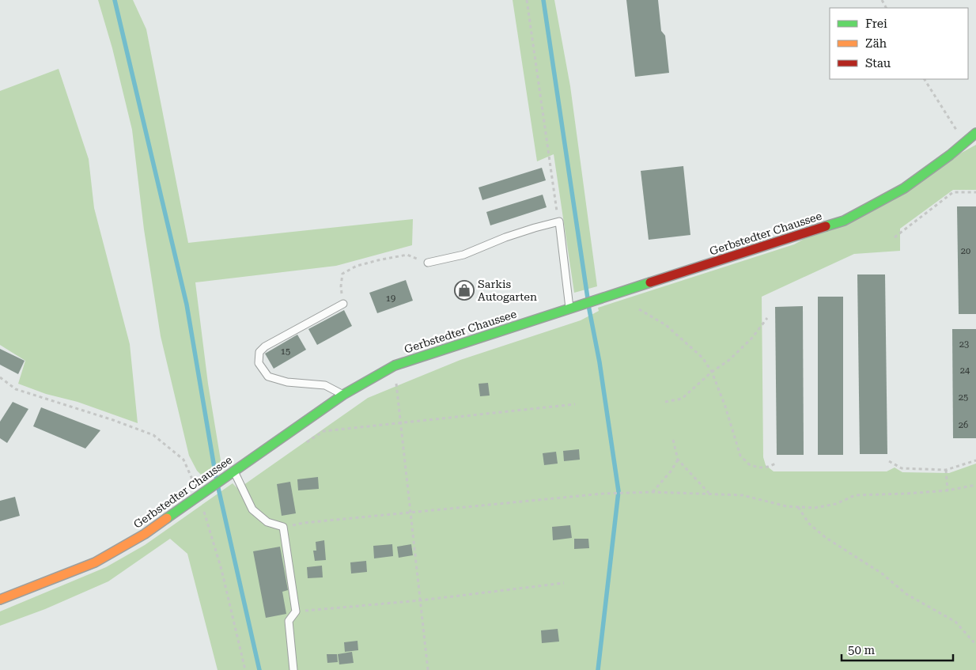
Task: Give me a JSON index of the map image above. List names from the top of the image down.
{
  "streets": {
    "main road": ["Gerbstedter Chaussee"]
  },
  "places": {
    "shop": ["Sarkis Autogarten"]
  },
  "house_numbers": [
    "20",
    "19",
    "23",
    "15",
    "24",
    "25",
    "26"
  ],
  "legend": ["Frei", "Zäh", "Stau"],
  "scale_bar": "50 m"
}
